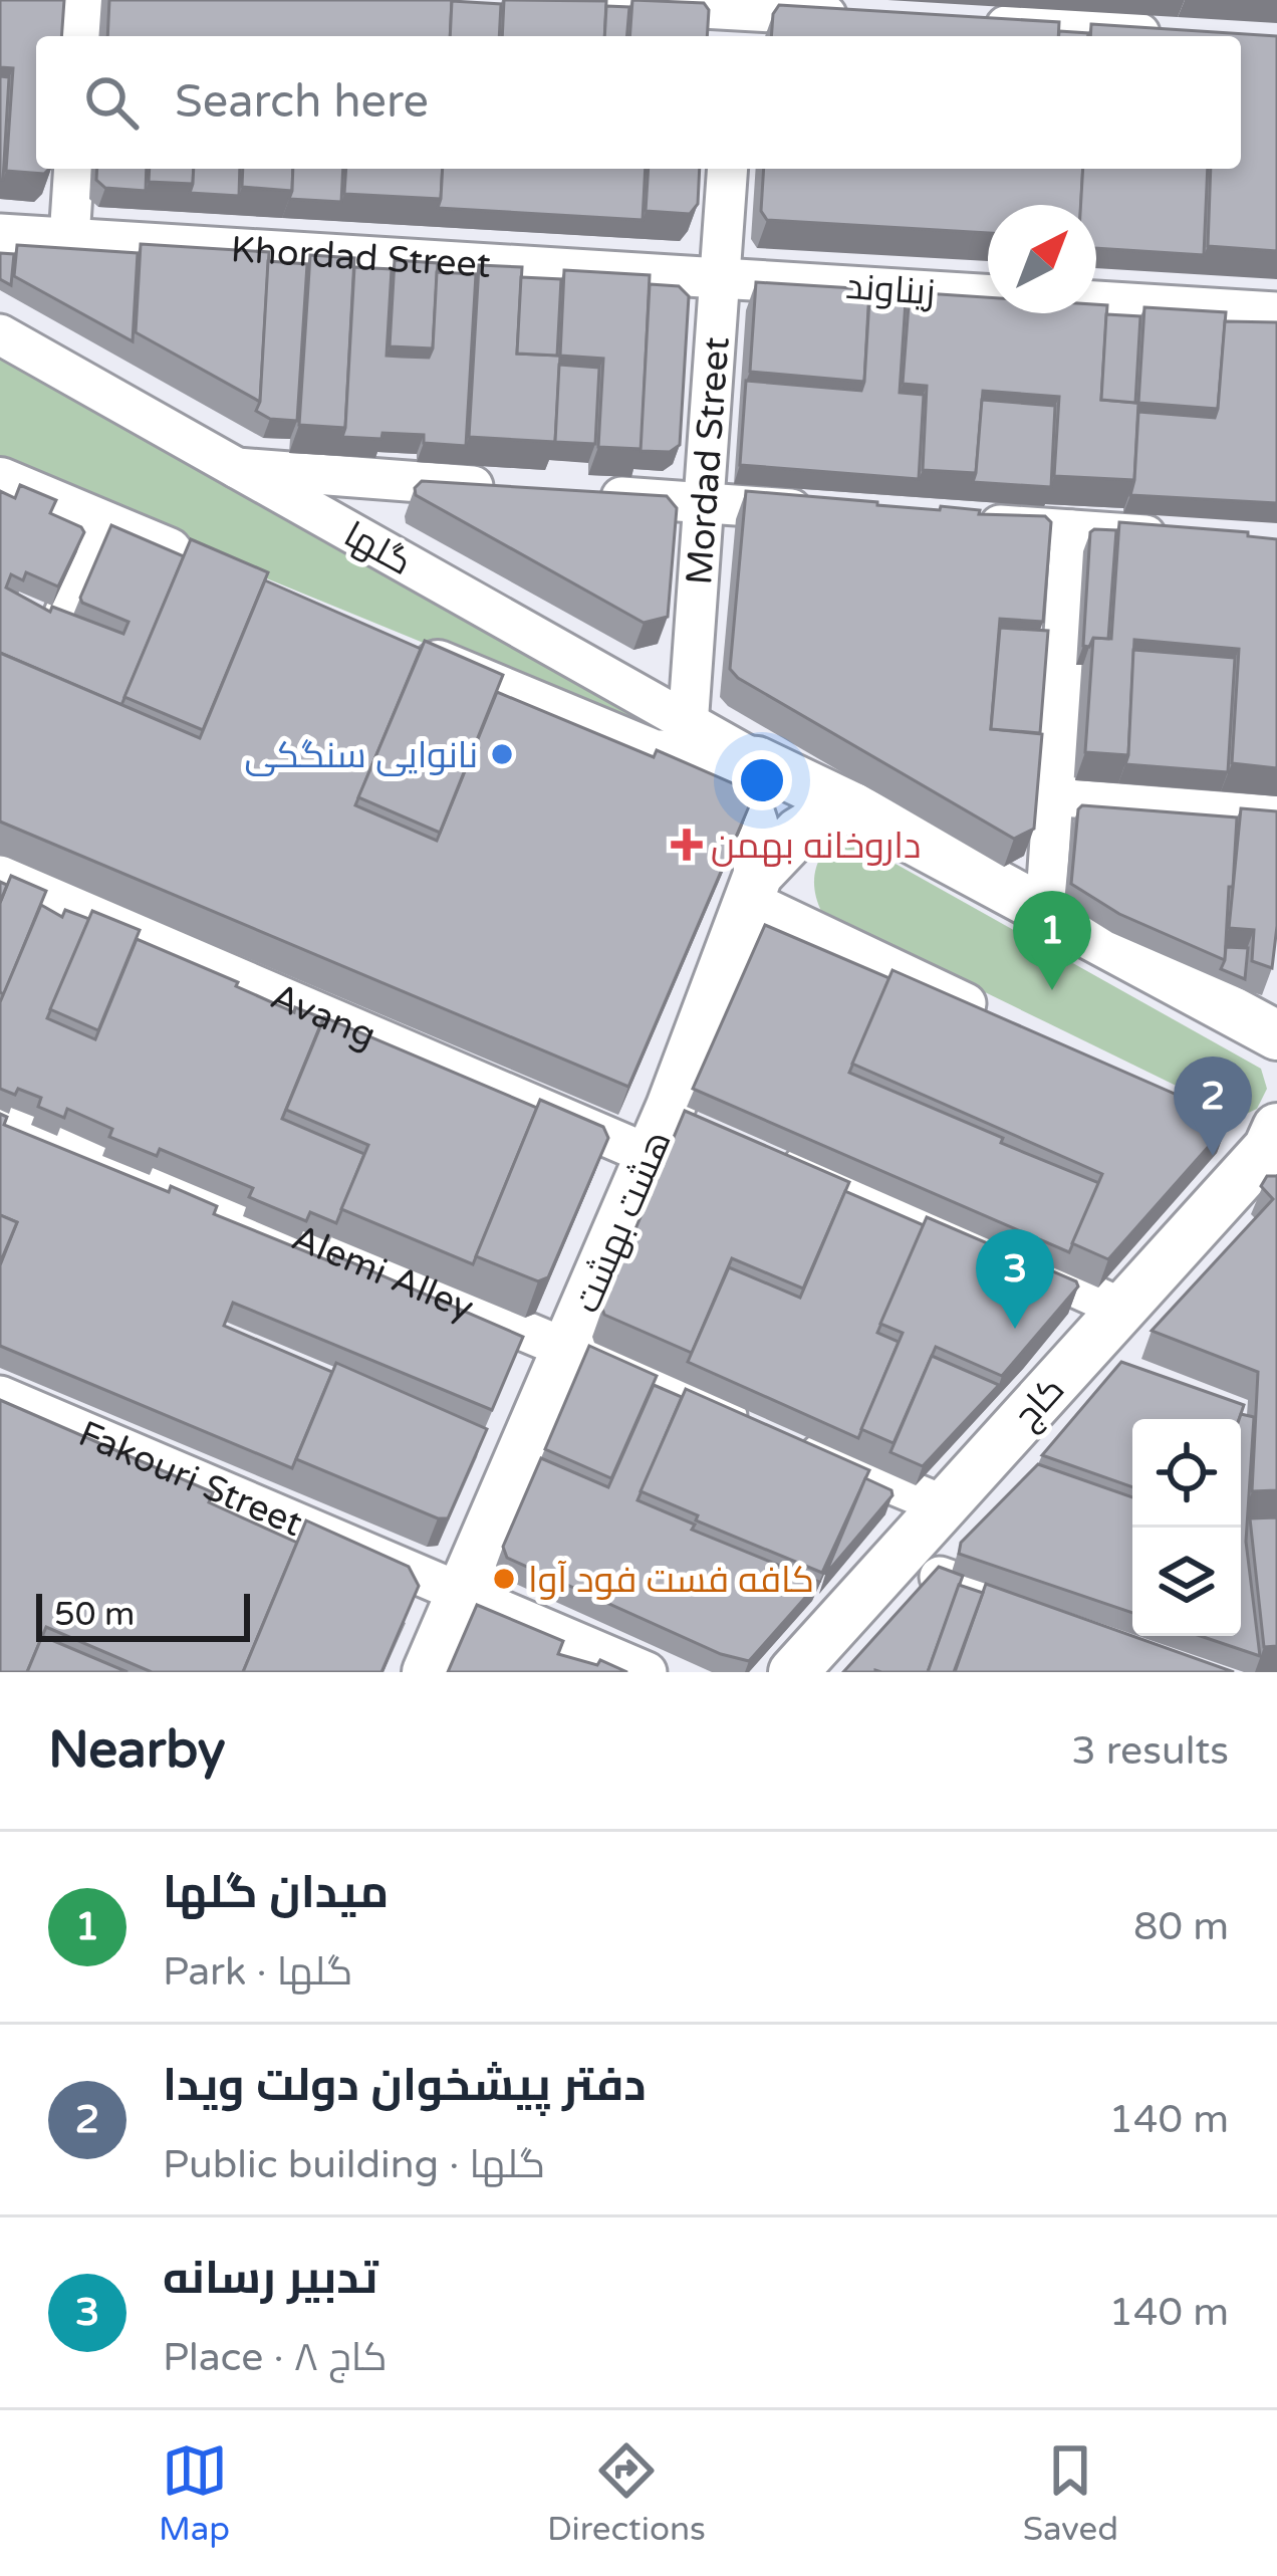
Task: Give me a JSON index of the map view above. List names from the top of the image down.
{
  "streets": {
    "main road": ["هشت بهشت", "کاج"],
    "street": [
      "Khordad Street",
      "زیناوند",
      "Mordad Street",
      "گلها",
      "Avang",
      "Alemi Alley",
      "Fakouri Street"
    ]
  },
  "crossings": [
    ["Khordad Street", "زیناوند"],
    ["Khordad Street", "Mordad Street"],
    ["زیناوند", "Mordad Street"],
    ["Mordad Street", "گلها"],
    ["Avang", "هشت بهشت"],
    ["هشت بهشت", "Alemi Alley"],
    ["هشت بهشت", "Fakouri Street"],
    ["Alemi Alley", "کاج"]
  ],
  "places": {
    "other": ["نانوایی سنگکی", "کافه فست فود آوا"],
    "health": ["داروخانه بهمن"]
  },
  "scale_bar": "50 m",
  "north": "top right",
  "page": {
    "search": "Search here",
    "pins": ["1", "2", "3"],
    "scale": "50 m",
    "heading": ["Nearby", "3 results"],
    "list": [
      {
        "mark": "1",
        "name": "میدان گلها",
        "note": "Park · گلها",
        "value": "80 m"
      },
      {
        "mark": "2",
        "name": "دفتر پیشخوان دولت ویدا",
        "note": "Public building · گلها",
        "value": "140 m"
      },
      {
        "mark": "3",
        "name": "تدبیر رسانه",
        "note": "Place · کاج ۸",
        "value": "140 m"
      }
    ],
    "nav": ["Map", "Directions", "Saved"]
  }
}
